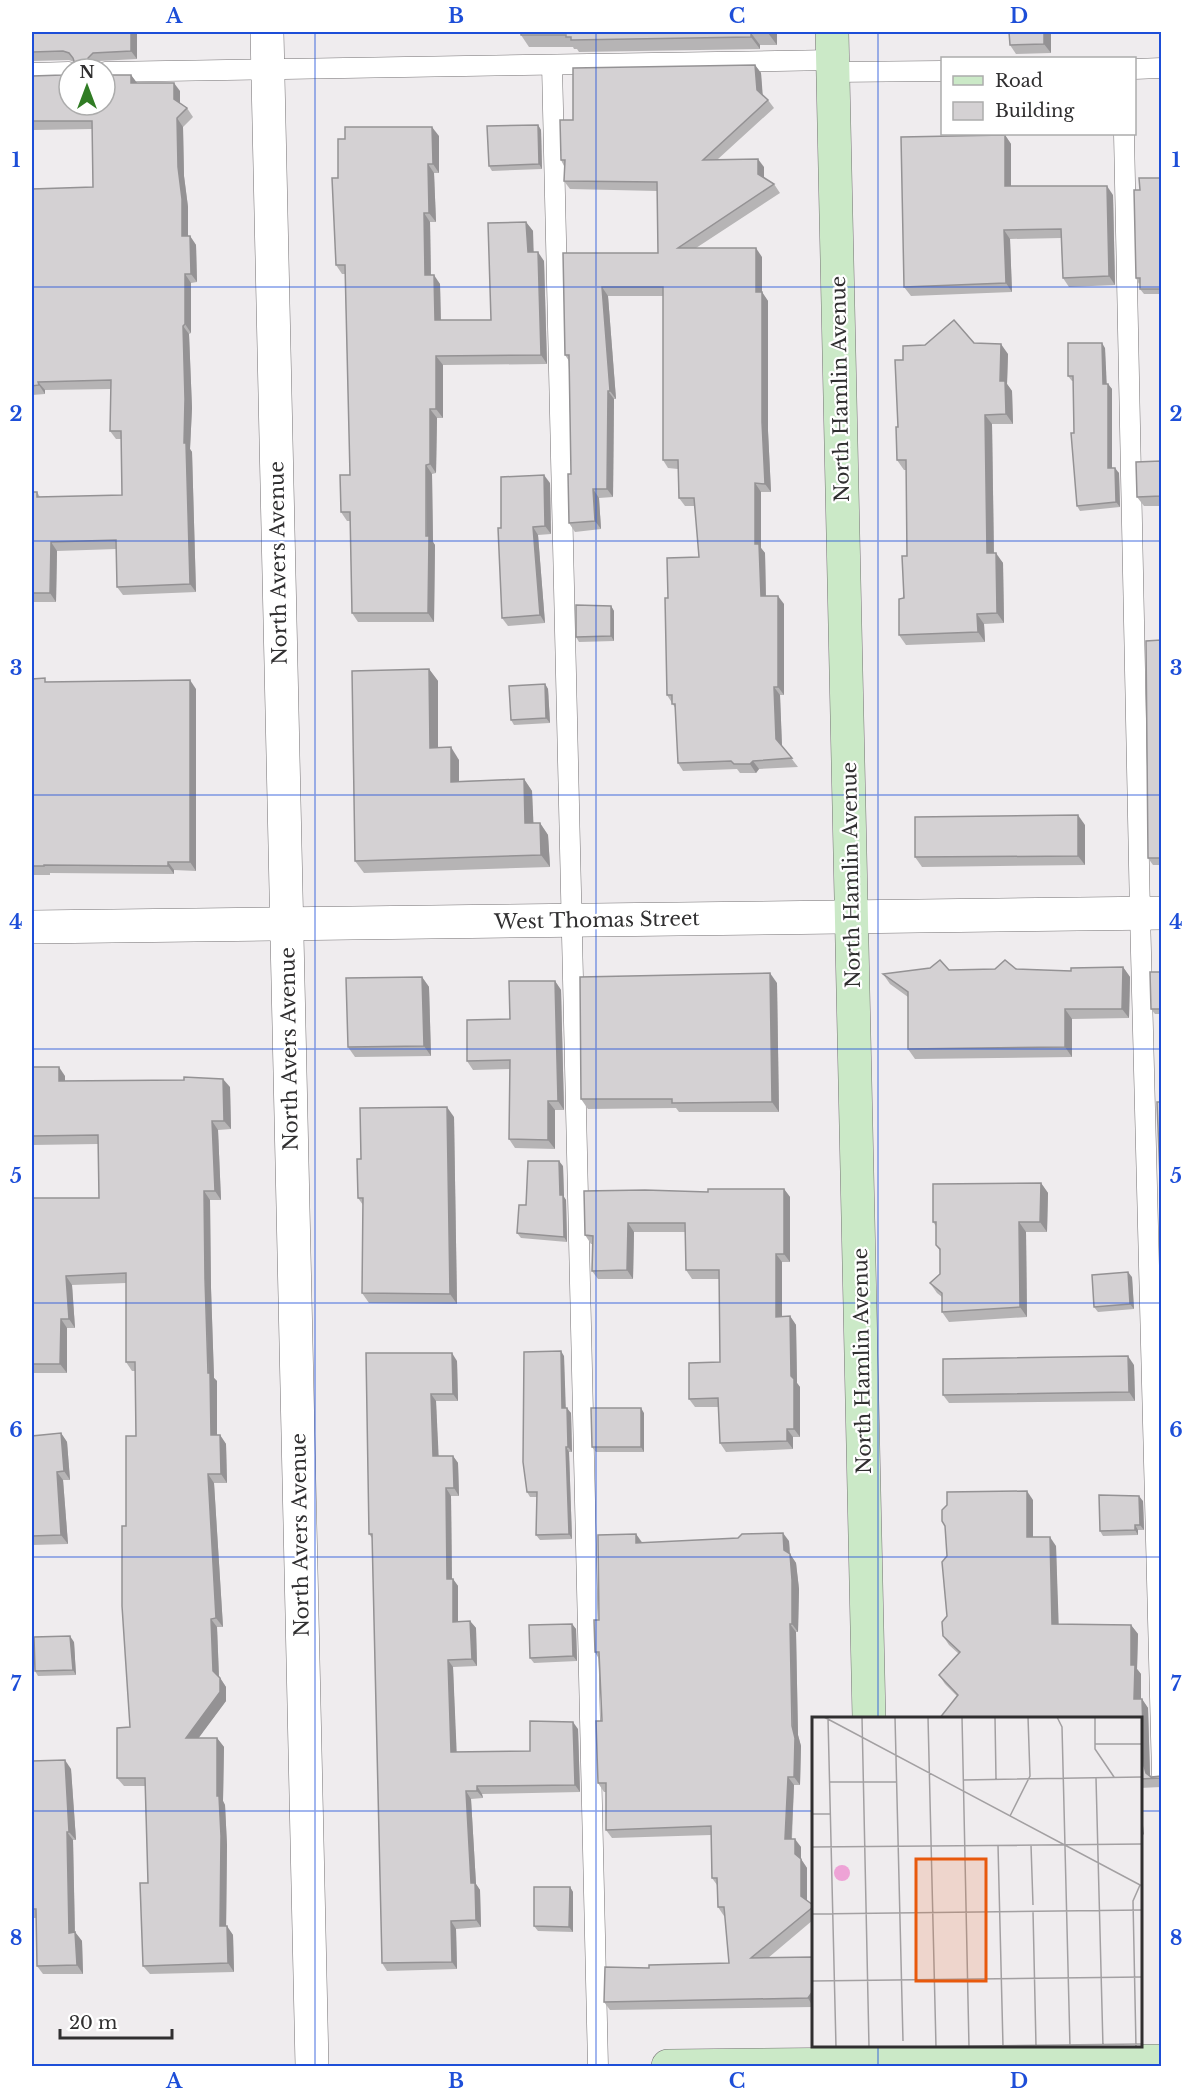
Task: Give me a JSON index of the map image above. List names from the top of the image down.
{
  "streets": {
    "street": ["North Hamlin Avenue", "North Avers Avenue", "West Thomas Street"]
  },
  "crossings": [
    ["North Hamlin Avenue", "West Thomas Street"],
    ["North Avers Avenue", "West Thomas Street"]
  ],
  "legend": ["Road", "Building"],
  "scale_bar": "20 m",
  "north": "top",
  "grid": {
    "columns": [
      "A",
      "B",
      "C",
      "D"
    ],
    "rows": [
      "1",
      "2",
      "3",
      "4",
      "5",
      "6",
      "7",
      "8"
    ]
  }
}
